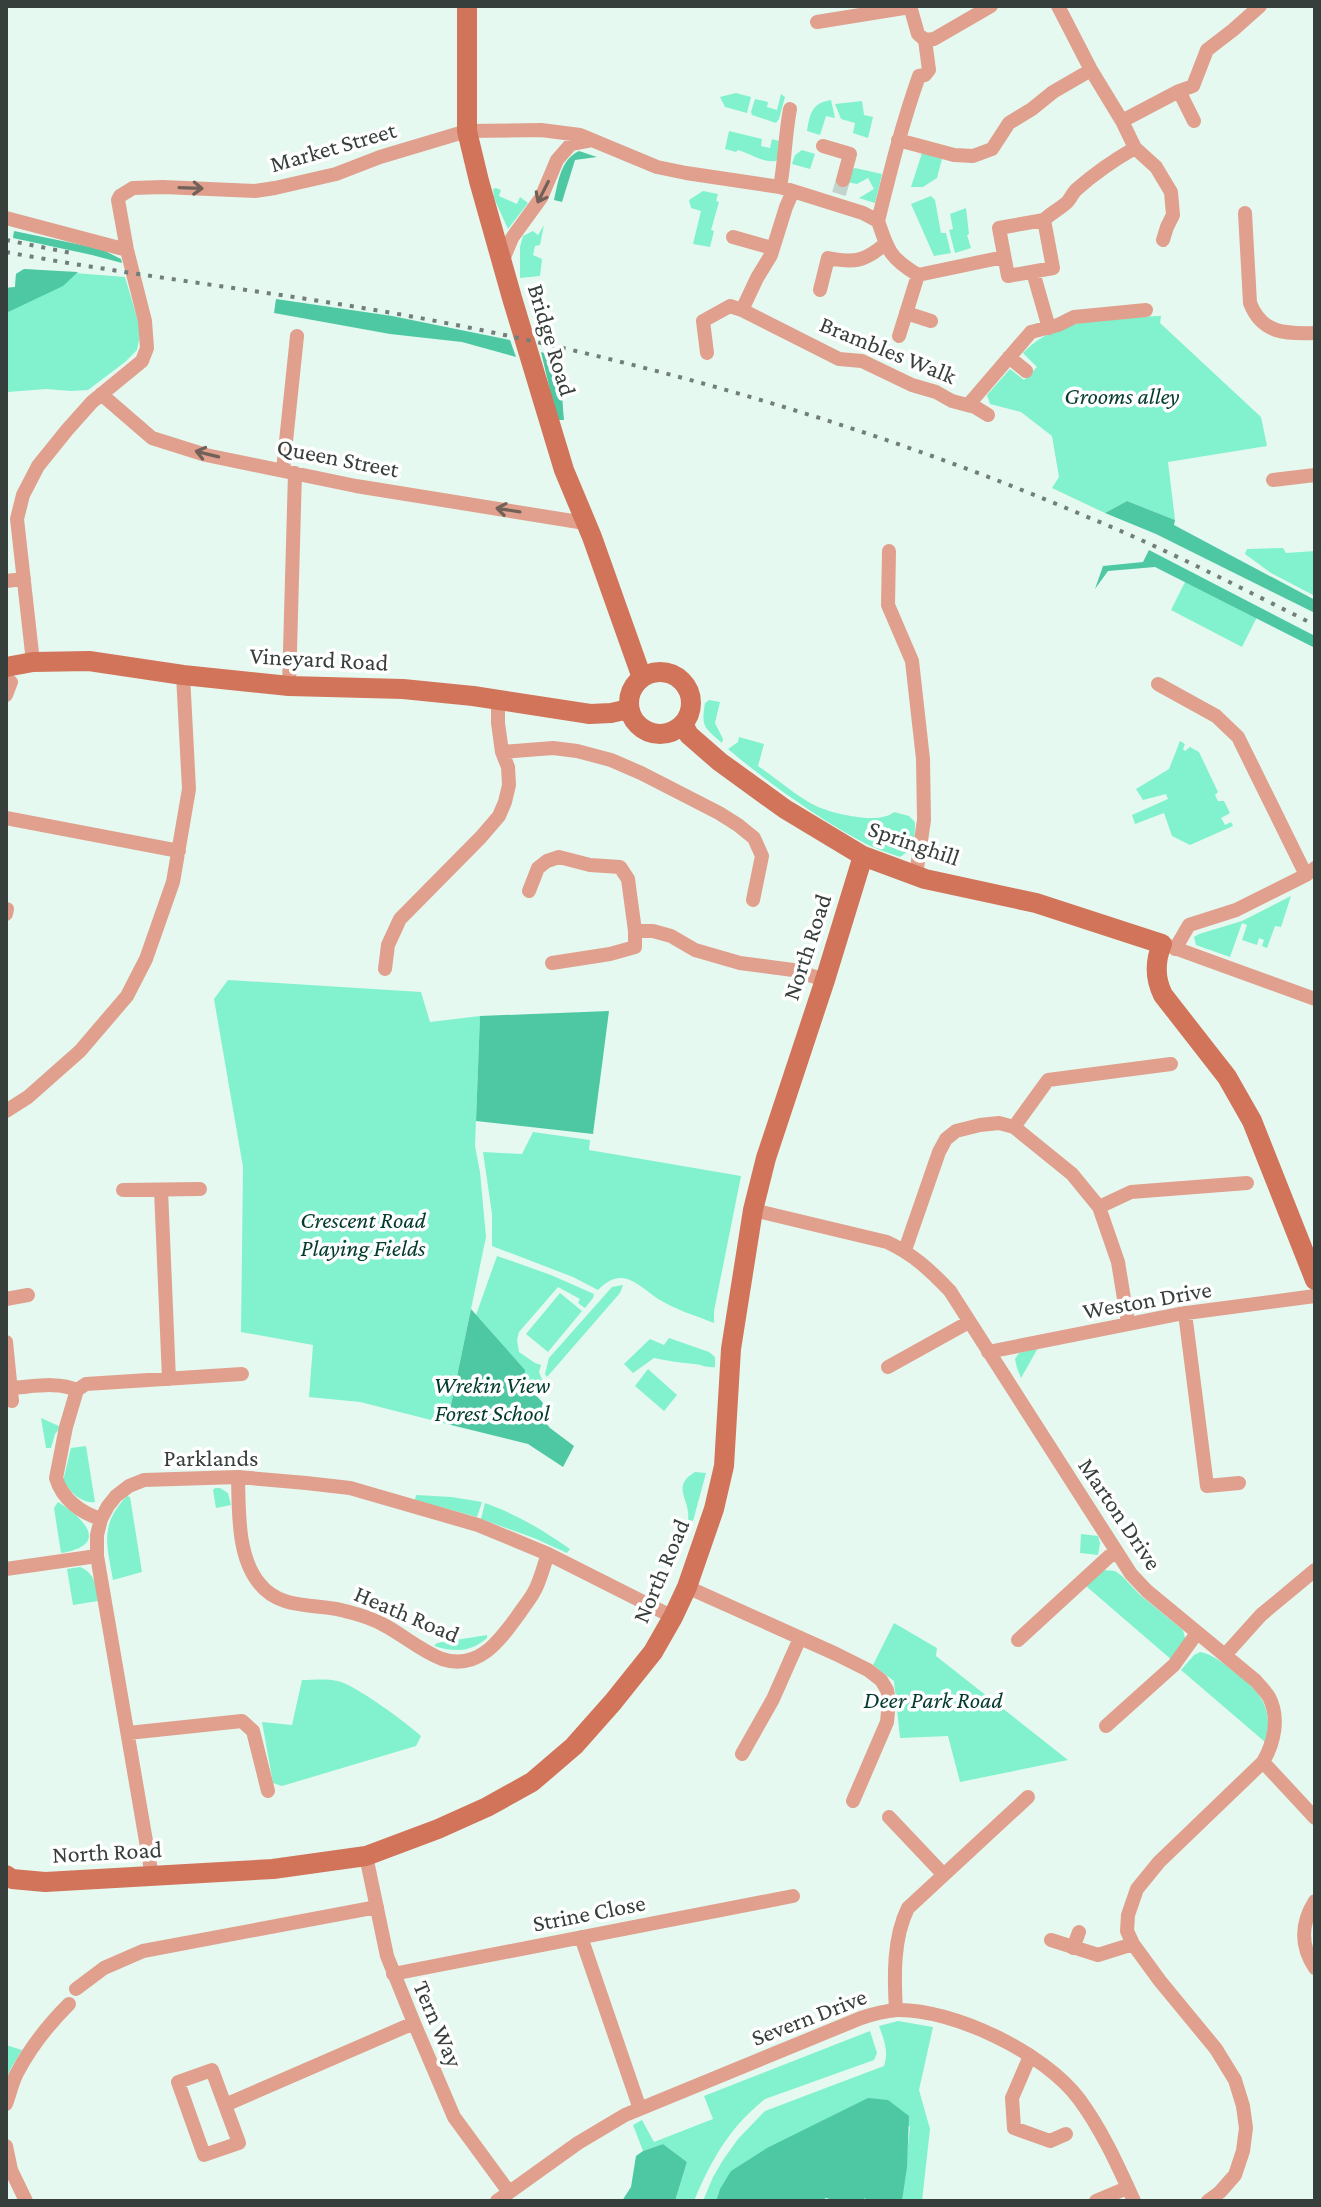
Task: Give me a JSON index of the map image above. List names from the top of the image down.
{
  "streets": {
    "street": [
      "Market Street",
      "Bridge Road",
      "Brambles Walk",
      "Queen Street",
      "Vineyard Road",
      "Springhill",
      "North Road",
      "Weston Drive",
      "Parklands",
      "Marton Drive",
      "Heath Road",
      "Strine Close",
      "Severn Drive",
      "Tern Way"
    ]
  },
  "crossings": [
    ["Market Street", "Bridge Road"],
    ["Bridge Road", "Queen Street"],
    ["Bridge Road", "Vineyard Road"],
    ["Bridge Road", "Springhill"],
    ["Vineyard Road", "Springhill"],
    ["Springhill", "North Road"],
    ["North Road", "Parklands"],
    ["North Road", "Marton Drive"],
    ["North Road", "Tern Way"],
    ["Weston Drive", "Marton Drive"],
    ["Parklands", "Heath Road"],
    ["Strine Close", "Tern Way"],
    ["Severn Drive", "Tern Way"]
  ],
  "one_way": ["Market Street", "Queen Street"],
  "parks": [
    "Grooms alley",
    "Crescent Road Playing Fields",
    "Wrekin View Forest School",
    "Deer Park Road"
  ]
}
